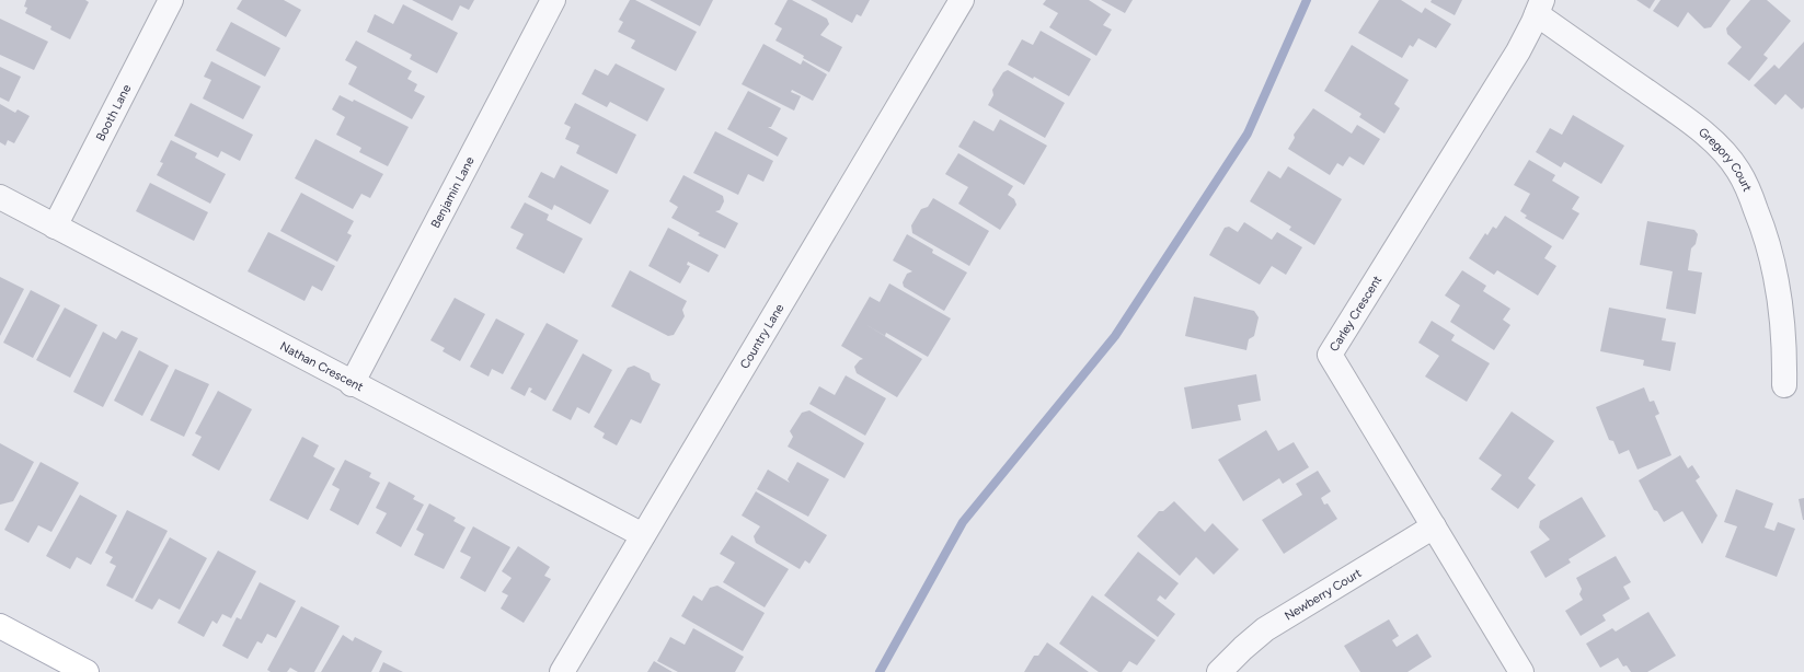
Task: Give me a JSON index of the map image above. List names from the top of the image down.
{
  "streets": {
    "street": [
      "Booth Lane",
      "Gregory Court",
      "Benjamin Lane",
      "Carley Crescent",
      "Country Lane",
      "Nathan Crescent",
      "Newberry Court"
    ]
  },
  "crossings": [
    ["Booth Lane", "Nathan Crescent"],
    ["Gregory Court", "Carley Crescent"],
    ["Benjamin Lane", "Nathan Crescent"],
    ["Carley Crescent", "Newberry Court"],
    ["Country Lane", "Nathan Crescent"]
  ]
}
